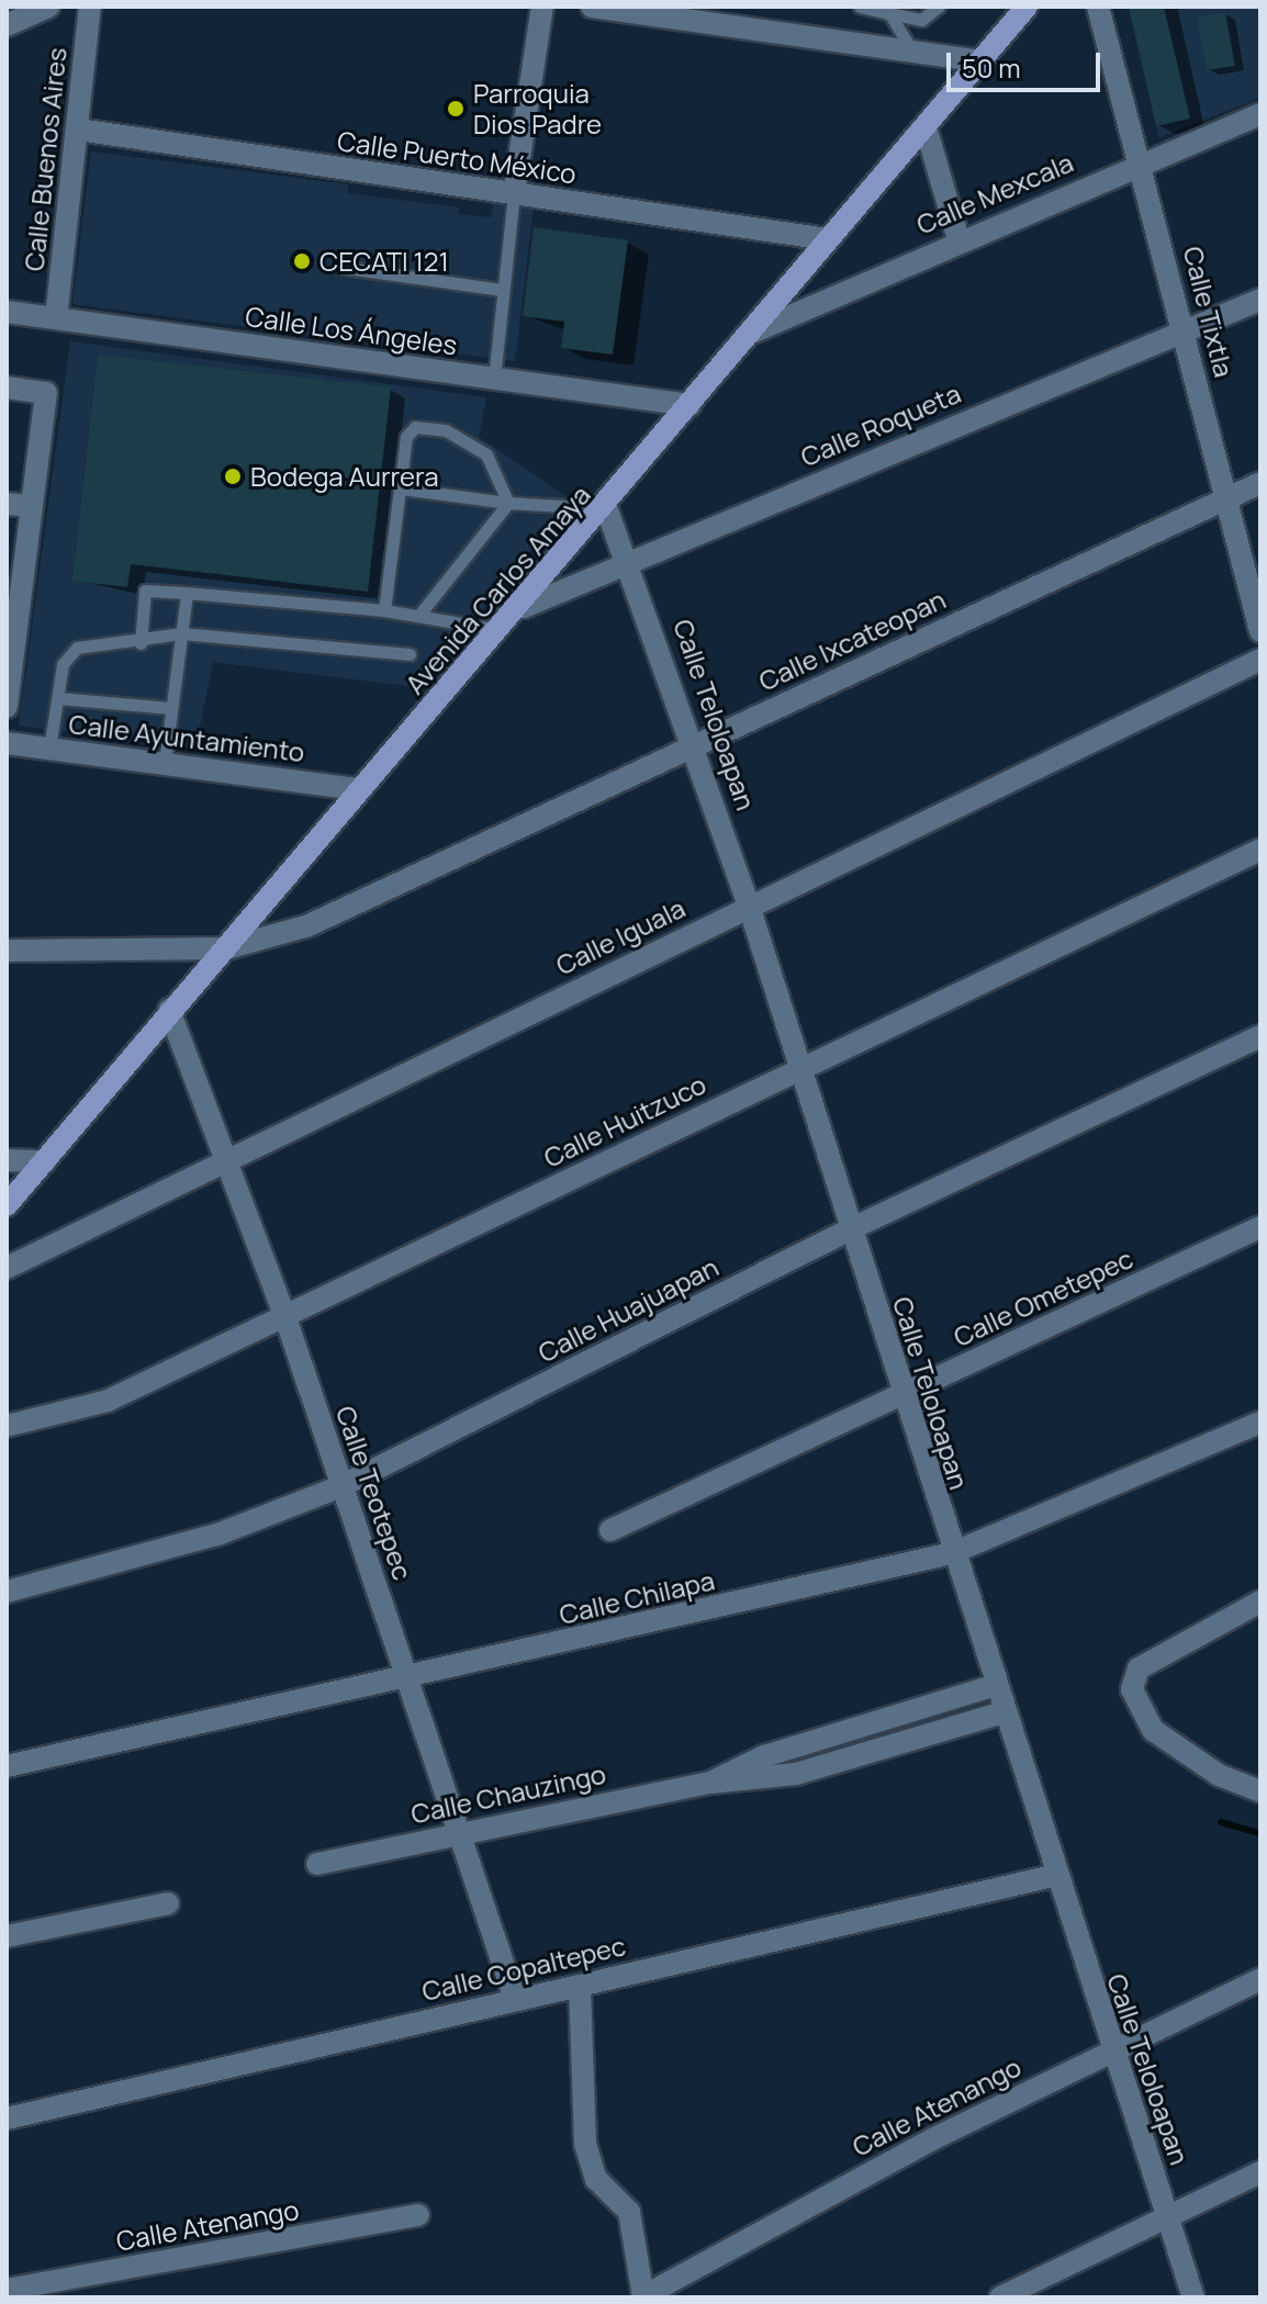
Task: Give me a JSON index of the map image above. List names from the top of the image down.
{
  "streets": {
    "main road": ["Avenida Carlos Amaya"],
    "street": [
      "Calle Puerto México",
      "Calle Buenos Aires",
      "Calle Mexcala",
      "Calle Tixtla",
      "Calle Los Ángeles",
      "Calle Roqueta",
      "Calle Ixcateopan",
      "Calle Teloloapan",
      "Calle Ayuntamiento",
      "Calle Iguala",
      "Calle Huitzuco",
      "Calle Ometepec",
      "Calle Huajuapan",
      "Calle Teotepec",
      "Calle Chilapa",
      "Calle Chauzingo",
      "Calle Copaltepec",
      "Calle Atenango"
    ]
  },
  "crossings": [
    ["Calle Puerto México", "Calle Buenos Aires"],
    ["Calle Puerto México", "Avenida Carlos Amaya"],
    ["Calle Buenos Aires", "Calle Los Ángeles"],
    ["Calle Mexcala", "Calle Tixtla"],
    ["Calle Mexcala", "Avenida Carlos Amaya"],
    ["Calle Tixtla", "Calle Roqueta"],
    ["Calle Tixtla", "Calle Ixcateopan"],
    ["Calle Los Ángeles", "Avenida Carlos Amaya"],
    ["Calle Roqueta", "Avenida Carlos Amaya"],
    ["Calle Roqueta", "Calle Teloloapan"],
    ["Avenida Carlos Amaya", "Calle Ixcateopan"],
    ["Avenida Carlos Amaya", "Calle Teloloapan"],
    ["Avenida Carlos Amaya", "Calle Ayuntamiento"],
    ["Avenida Carlos Amaya", "Calle Teotepec"],
    ["Calle Ixcateopan", "Calle Teloloapan"],
    ["Calle Teloloapan", "Calle Iguala"],
    ["Calle Teloloapan", "Calle Huitzuco"],
    ["Calle Teloloapan", "Calle Ometepec"],
    ["Calle Teloloapan", "Calle Huajuapan"],
    ["Calle Teloloapan", "Calle Chilapa"],
    ["Calle Teloloapan", "Calle Chauzingo"],
    ["Calle Teloloapan", "Calle Copaltepec"],
    ["Calle Teloloapan", "Calle Atenango"],
    ["Calle Iguala", "Calle Teotepec"],
    ["Calle Huitzuco", "Calle Teotepec"],
    ["Calle Huajuapan", "Calle Teotepec"],
    ["Calle Teotepec", "Calle Chilapa"],
    ["Calle Teotepec", "Calle Chauzingo"],
    ["Calle Teotepec", "Calle Copaltepec"]
  ],
  "places": ["Parroquia Dios Padre", "CECATI 121", "Bodega Aurrera"],
  "scale_bar": "50 m"
}
